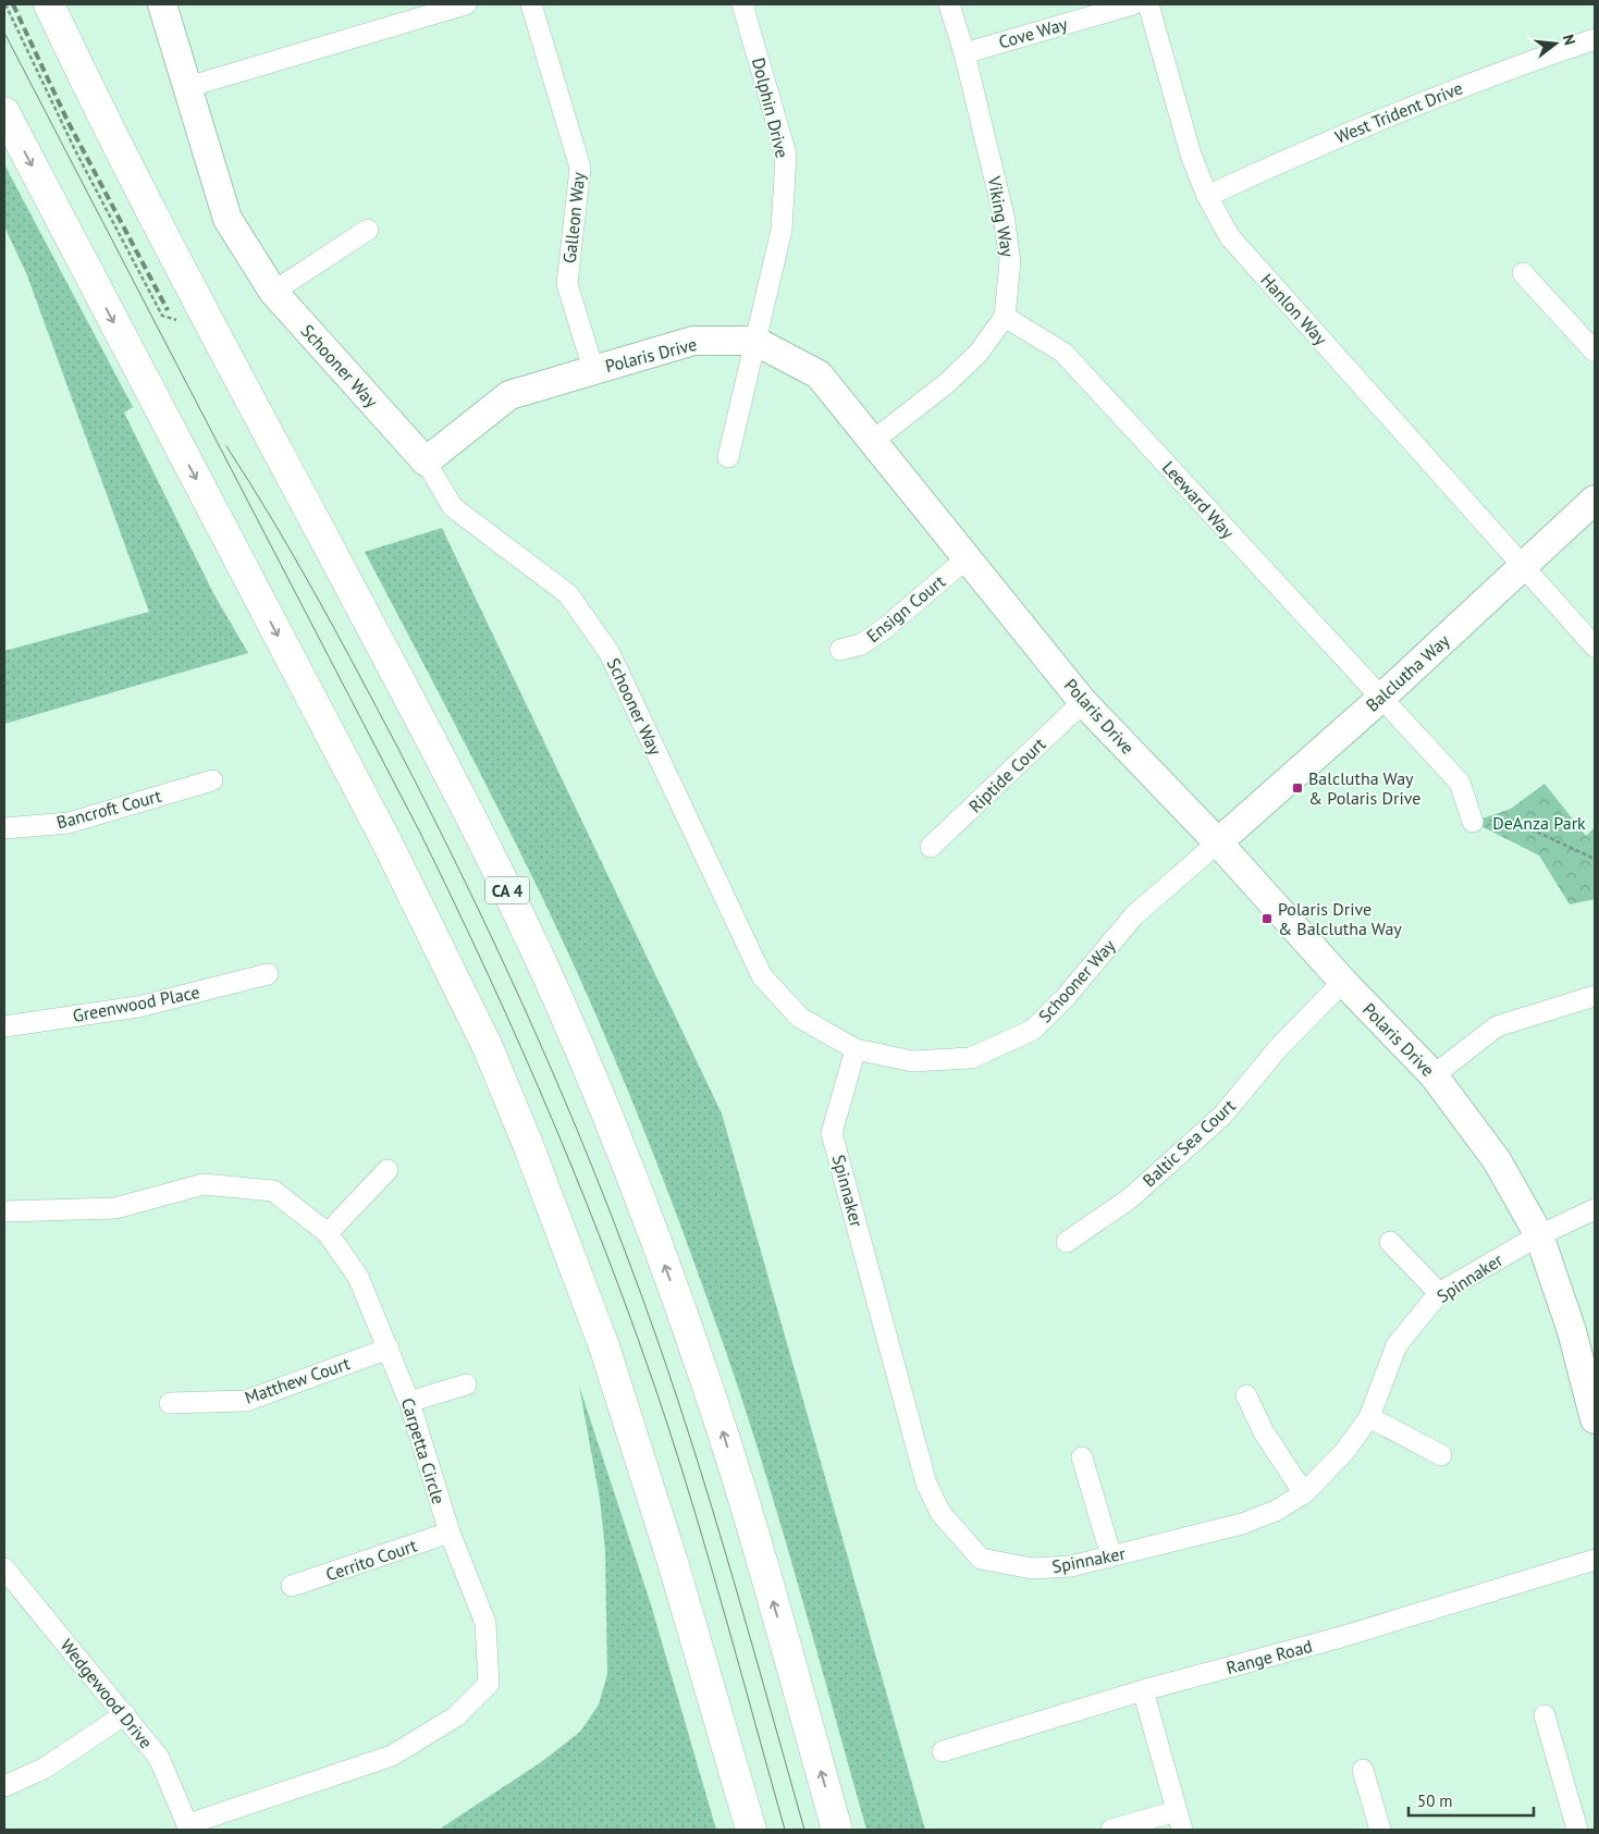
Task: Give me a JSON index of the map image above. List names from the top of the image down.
{
  "streets": {
    "highway": ["CA 4"],
    "street": [
      "Cove Way",
      "Dolphin Drive",
      "West Trident Drive",
      "Viking Way",
      "Galleon Way",
      "Hanlon Way",
      "Polaris Drive",
      "Schooner Way",
      "Leeward Way",
      "Ensign Court",
      "Balclutha Way",
      "Riptide Court",
      "Bancroft Court",
      "Greenwood Place",
      "Baltic Sea Court",
      "Spinnaker",
      "Matthew Court",
      "Carpetta Circle",
      "Cerrito Court",
      "Range Road",
      "Wedgewood Drive"
    ]
  },
  "crossings": [
    ["Cove Way", "Viking Way"],
    ["Dolphin Drive", "Polaris Drive"],
    ["West Trident Drive", "Hanlon Way"],
    ["Viking Way", "Leeward Way"],
    ["Galleon Way", "Polaris Drive"],
    ["Hanlon Way", "Balclutha Way"],
    ["Polaris Drive", "Schooner Way"],
    ["Polaris Drive", "Ensign Court"],
    ["Polaris Drive", "Balclutha Way"],
    ["Polaris Drive", "Riptide Court"],
    ["Polaris Drive", "Baltic Sea Court"],
    ["Polaris Drive", "Spinnaker"],
    ["Schooner Way", "Balclutha Way"],
    ["Schooner Way", "Spinnaker"],
    ["Leeward Way", "Balclutha Way"],
    ["Matthew Court", "Carpetta Circle"],
    ["Carpetta Circle", "Cerrito Court"],
    ["Carpetta Circle", "Wedgewood Drive"]
  ],
  "parks": ["DeAnza Park"],
  "places": {
    "transit": ["Balclutha Way & Polaris Drive", "Polaris Drive & Balclutha Way"]
  },
  "scale_bar": "50 m",
  "north": "right"
}
